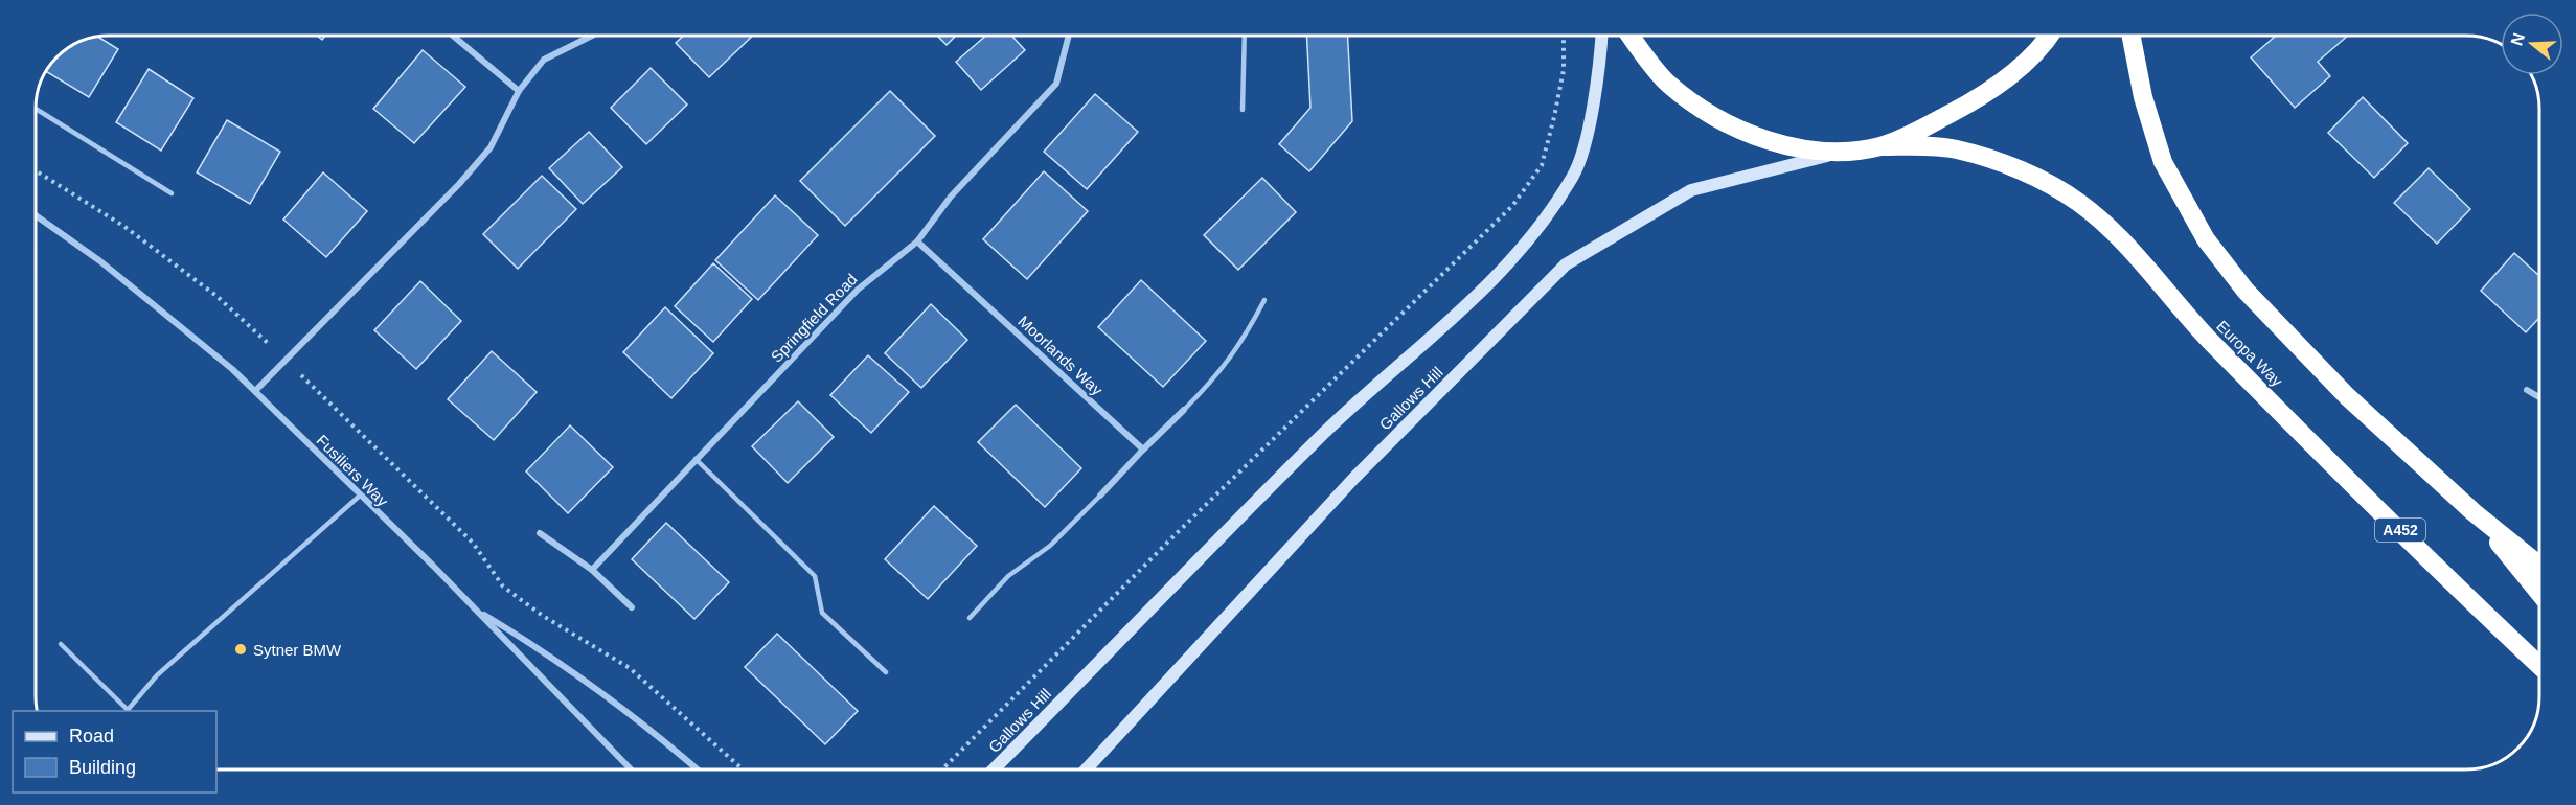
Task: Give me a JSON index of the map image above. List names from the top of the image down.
{
  "streets": {
    "highway": ["Europa Way", "A452"],
    "street": [
      "Springfield Road",
      "Moorlands Way",
      "Gallows Hill",
      "Fusiliers Way"
    ]
  },
  "crossings": [
    ["Springfield Road", "Moorlands Way"]
  ],
  "places": ["Sytner BMW"],
  "legend": ["Road", "Building"],
  "north": "left"
}
